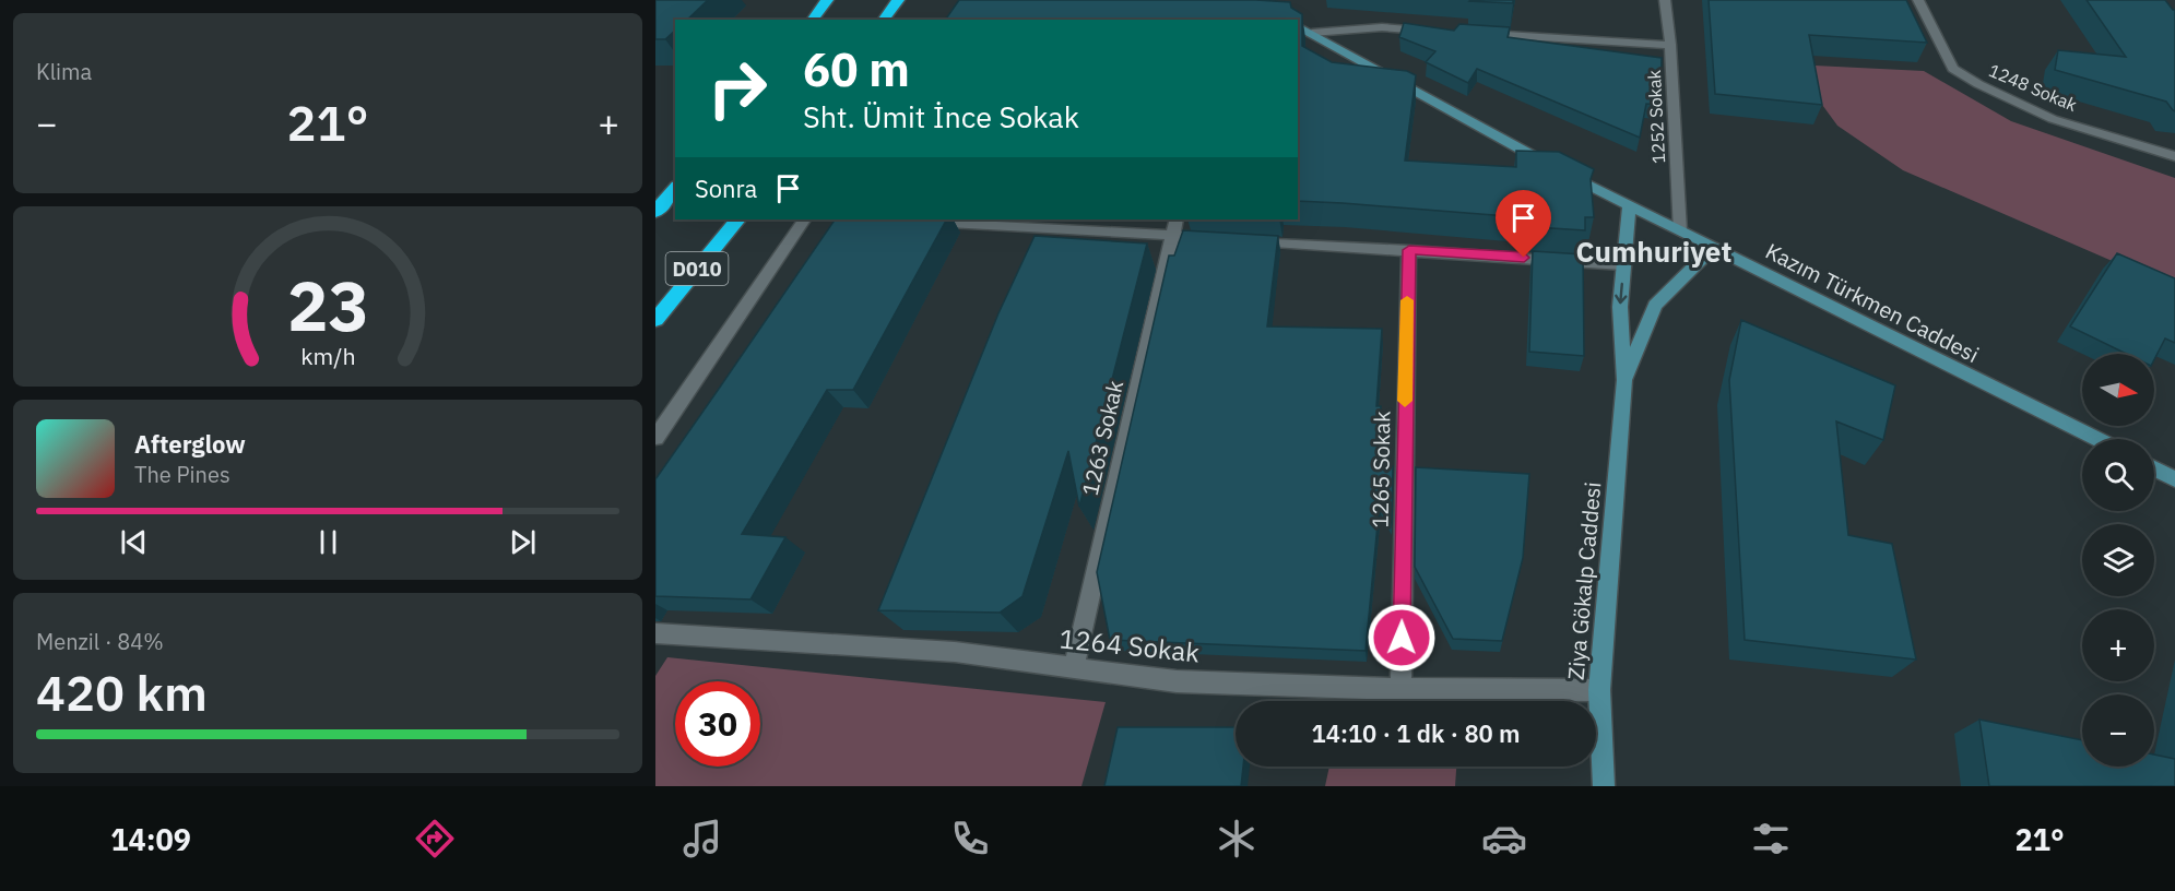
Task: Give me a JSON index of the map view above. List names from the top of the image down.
{
  "streets": {
    "highway": ["D010"],
    "main road": ["Kazım Türkmen Caddesi", "Ziya Gökalp Caddesi"],
    "street": [
      "1248 Sokak",
      "1252 Sokak",
      "1263 Sokak",
      "1265 Sokak",
      "1264 Sokak"
    ]
  },
  "crossings": [
    ["1252 Sokak", "Kazım Türkmen Caddesi"],
    ["1263 Sokak", "1264 Sokak"],
    ["1265 Sokak", "1264 Sokak"],
    ["Ziya Gökalp Caddesi", "1264 Sokak"]
  ],
  "districts": ["Cumhuriyet"],
  "north": "right",
  "page": {
    "tile": [
      "Klima",
      ["Menzil · 84%", "420 km"]
    ],
    "turn": ["60 m", "Sht. Ümit İnce Sokak"],
    "heat": ["−", "21°", "+"],
    "then": "Sonra",
    "map_buttons": ["+", "−"],
    "song": ["Afterglow", "The Pines"],
    "limit": "30",
    "trip": "14:10 · 1 dk · 80 m",
    "tabs": ["14:09", "21°"],
    "gauge": ["23", "km/h"]
  }
}
